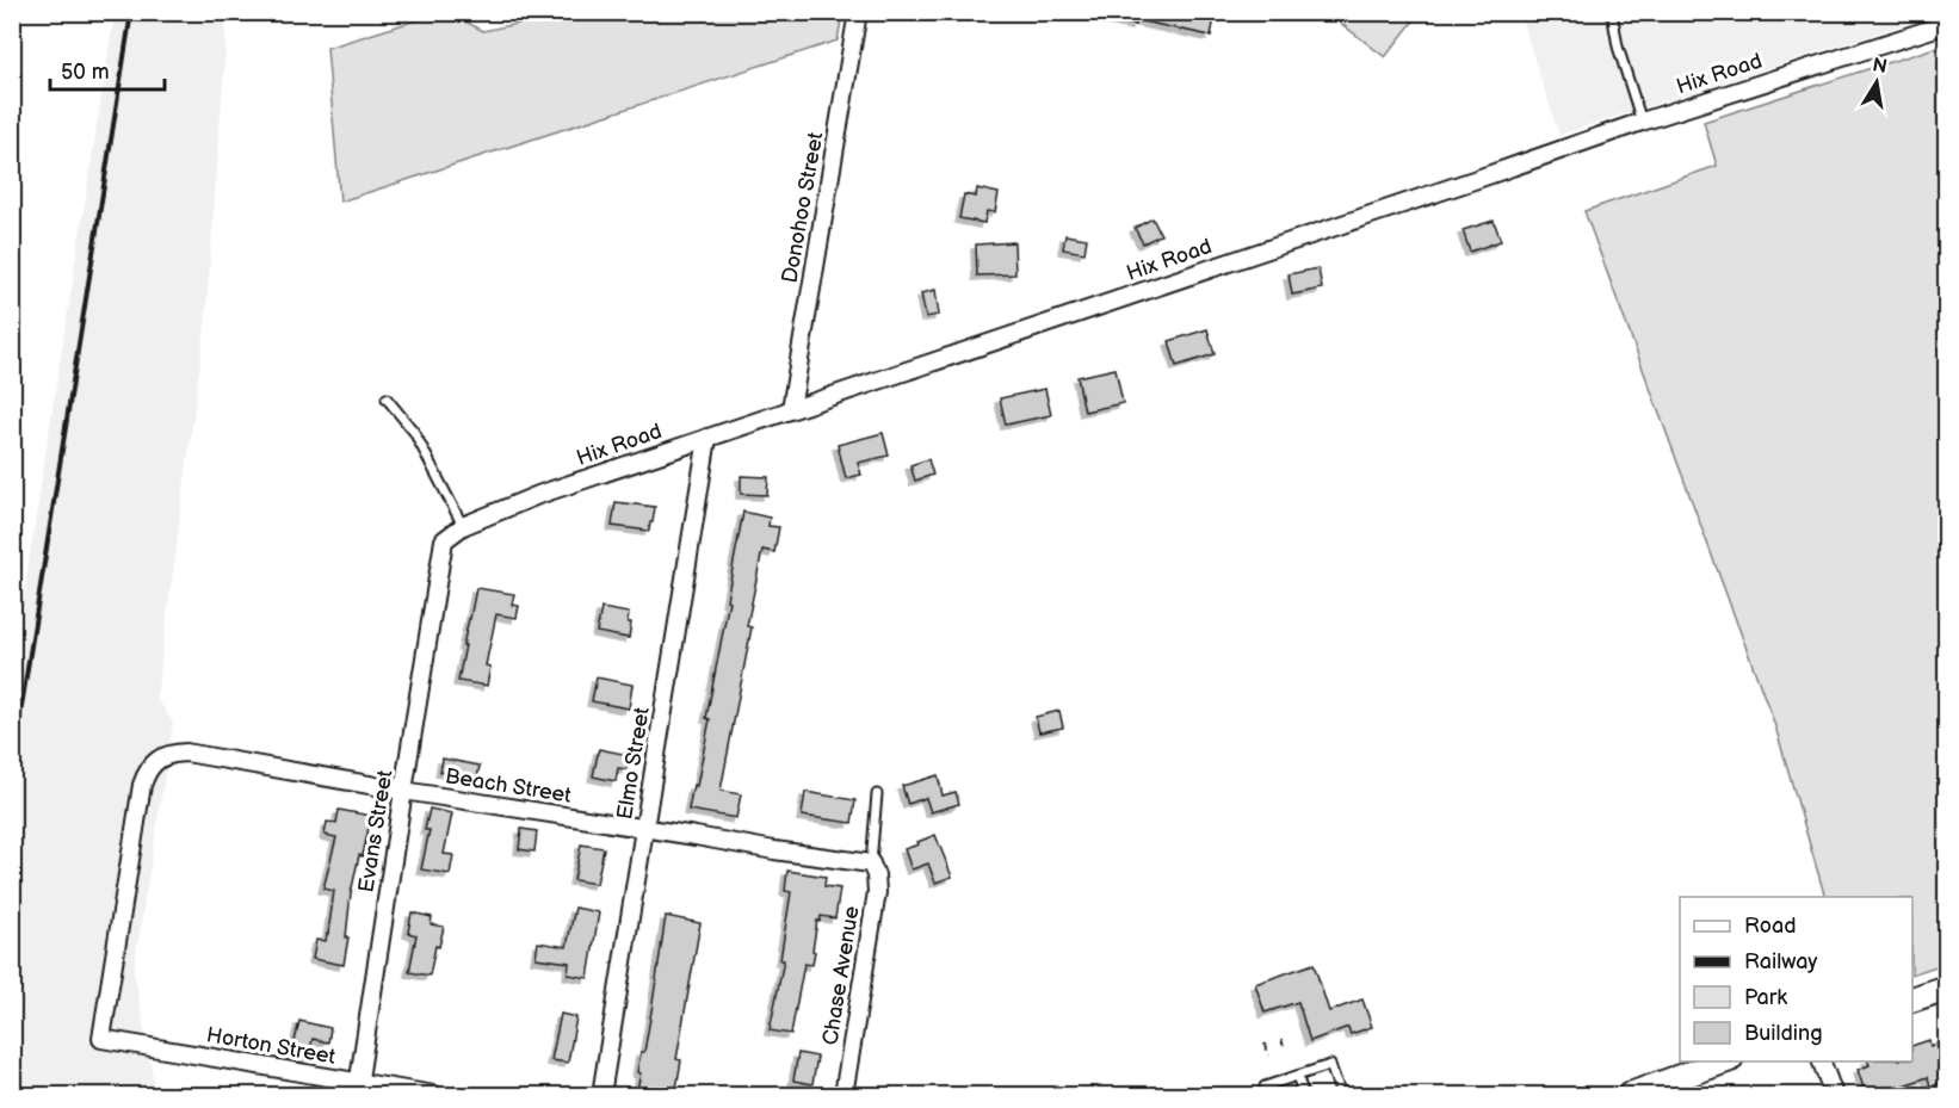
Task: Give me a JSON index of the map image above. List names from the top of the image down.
{
  "streets": {
    "street": [
      "Hix Road",
      "Donohoo Street",
      "Elmo Street",
      "Beach Street",
      "Evans Street",
      "Chase Avenue",
      "Horton Street"
    ]
  },
  "crossings": [
    ["Hix Road", "Donohoo Street"],
    ["Hix Road", "Elmo Street"],
    ["Hix Road", "Evans Street"],
    ["Elmo Street", "Beach Street"],
    ["Beach Street", "Evans Street"],
    ["Beach Street", "Chase Avenue"],
    ["Beach Street", "Horton Street"],
    ["Evans Street", "Horton Street"]
  ],
  "legend": [
    "Road",
    "Railway",
    "Park",
    "Building"
  ],
  "scale_bar": "50 m",
  "north": "top"
}
